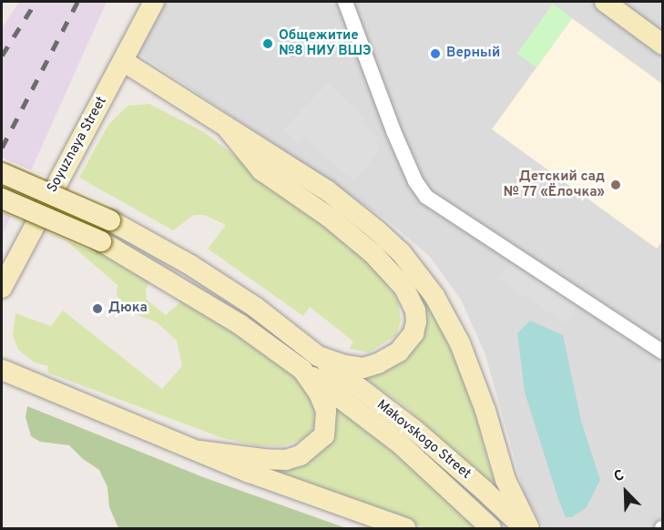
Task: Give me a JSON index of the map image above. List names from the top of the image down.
{
  "streets": {
    "street": ["Soyuznaya Street", "Makovskogo Street"]
  },
  "places": [
    "Общежитие №8 НИУ ВШЭ",
    "Верный",
    "Детский сад № 77 «Ёлочка»",
    "Дюка"
  ],
  "north": "top left"
}
